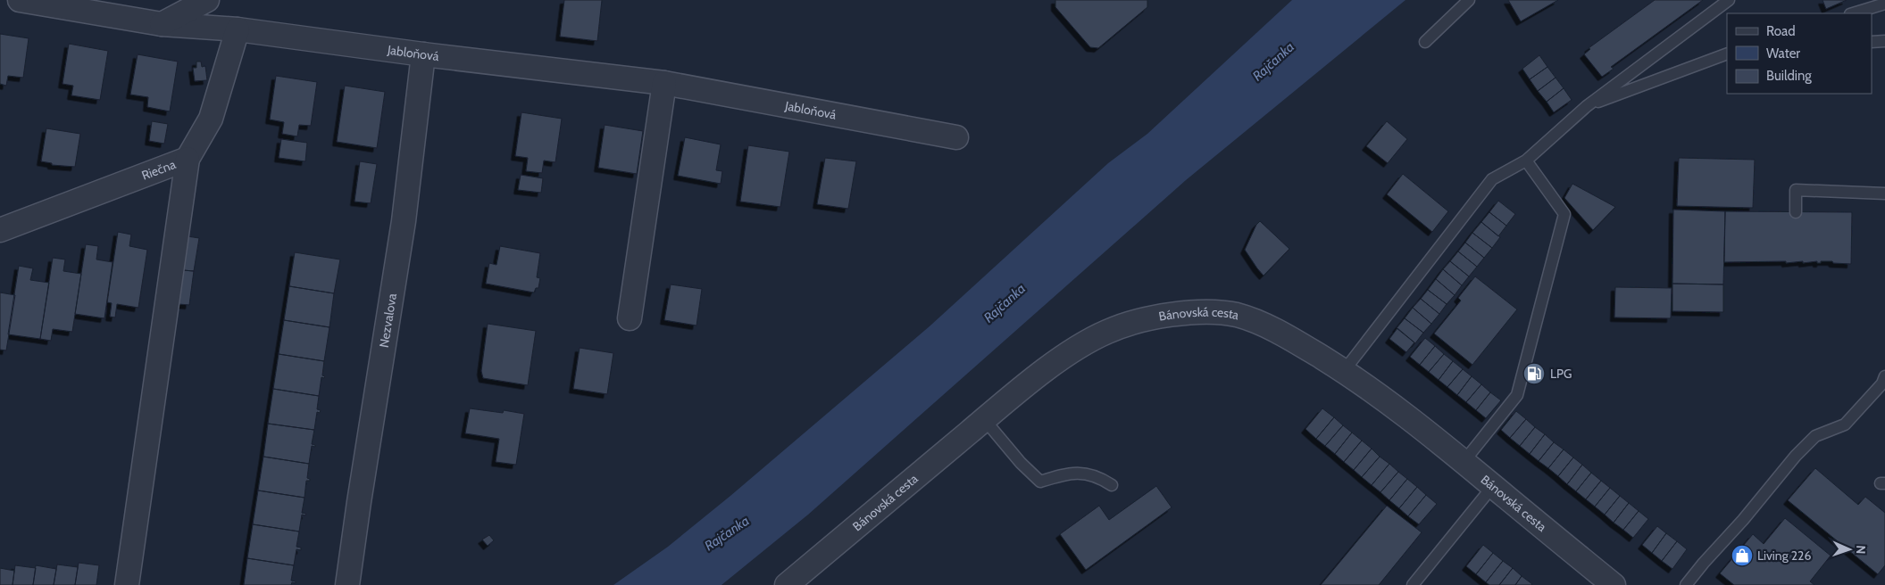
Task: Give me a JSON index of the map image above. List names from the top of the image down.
{
  "streets": {
    "street": [
      "Jabloňová",
      "Riečna",
      "Bánovská cesta",
      "Nezvalova"
    ]
  },
  "crossings": [
    ["Jabloňová", "Riečna"],
    ["Jabloňová", "Nezvalova"]
  ],
  "water": ["Rajčanka"],
  "places": {
    "fuel station": ["LPG"],
    "shop": ["Living 226"]
  },
  "legend": ["Road", "Water", "Building"],
  "north": "right"
}
